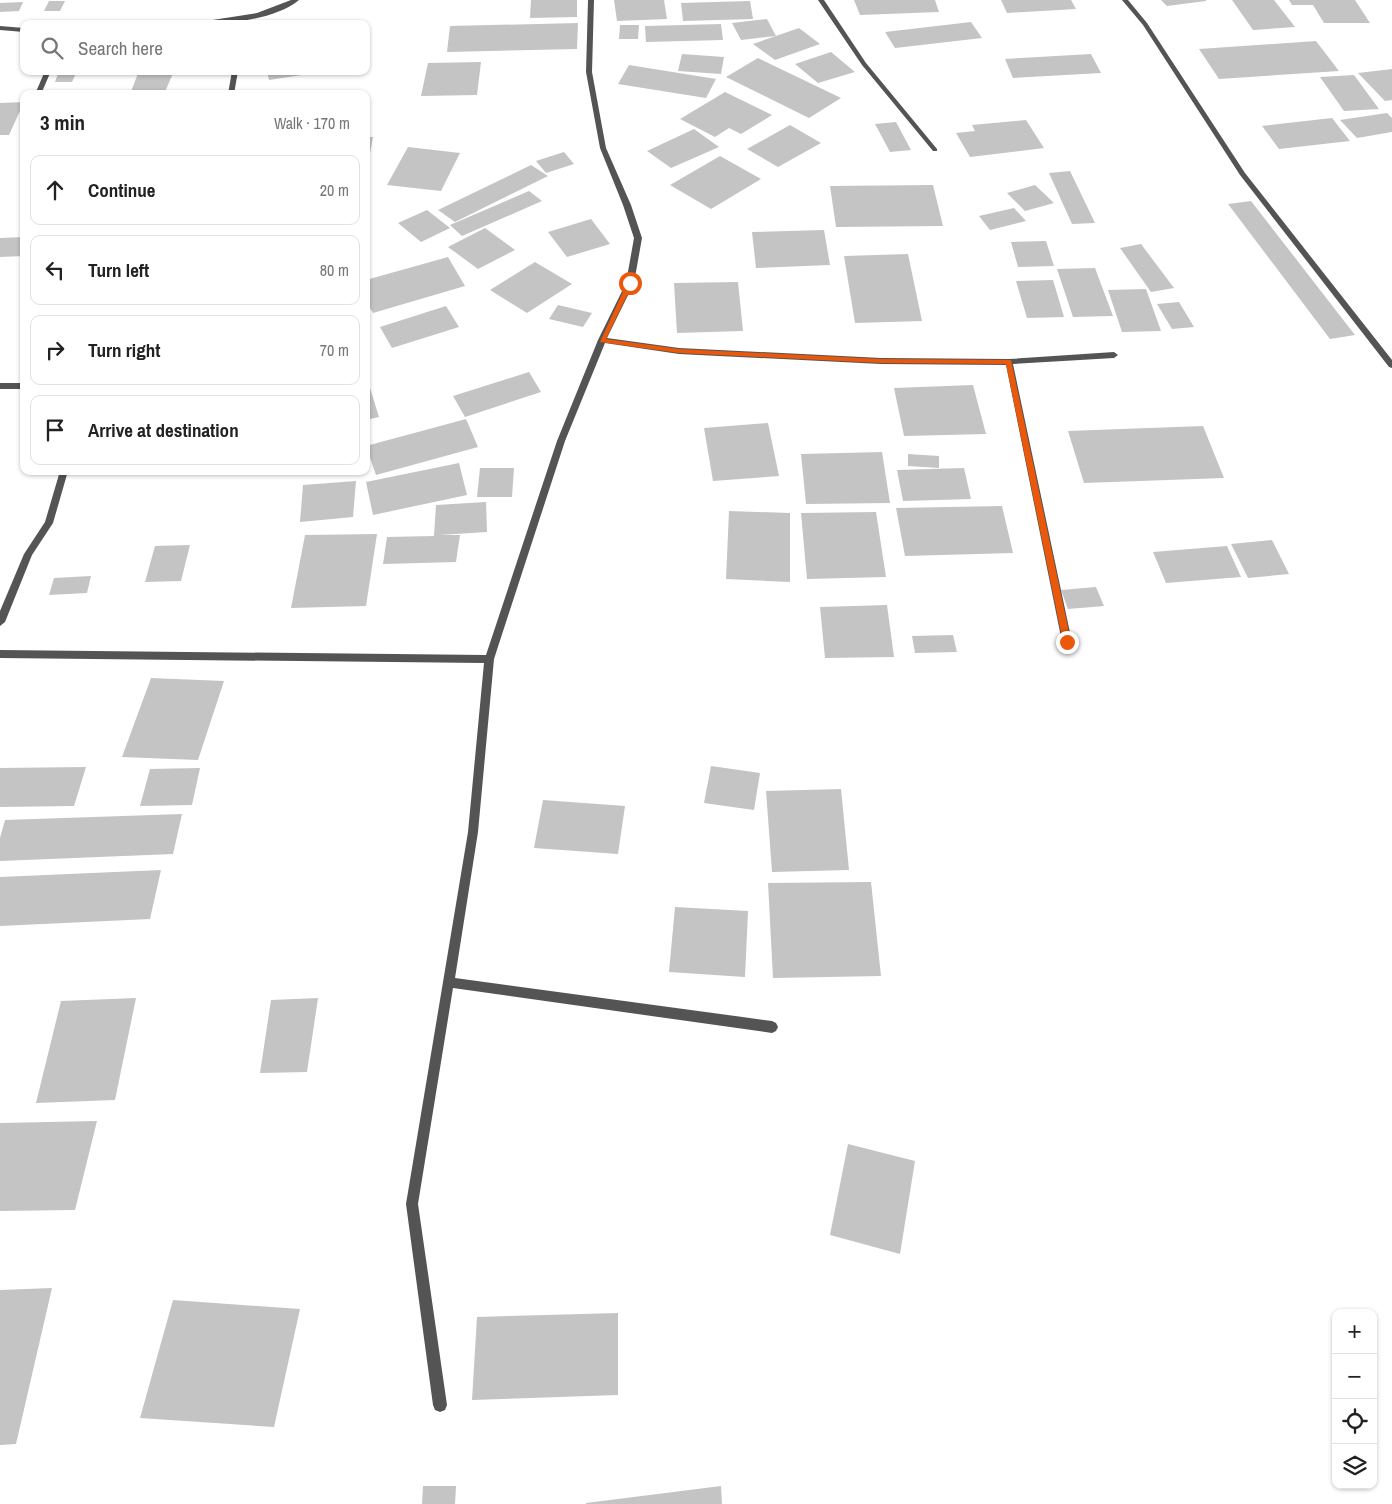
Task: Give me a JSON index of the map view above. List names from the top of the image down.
{
  "page": {
    "search": "Search here",
    "heading": ["3 min", "Walk · 170 m"],
    "list": [
      ["Continue", "20 m"],
      ["Turn left", "80 m"],
      ["Turn right", "70 m"],
      "Arrive at destination"
    ],
    "map_buttons": ["+", "−"]
  }
}
